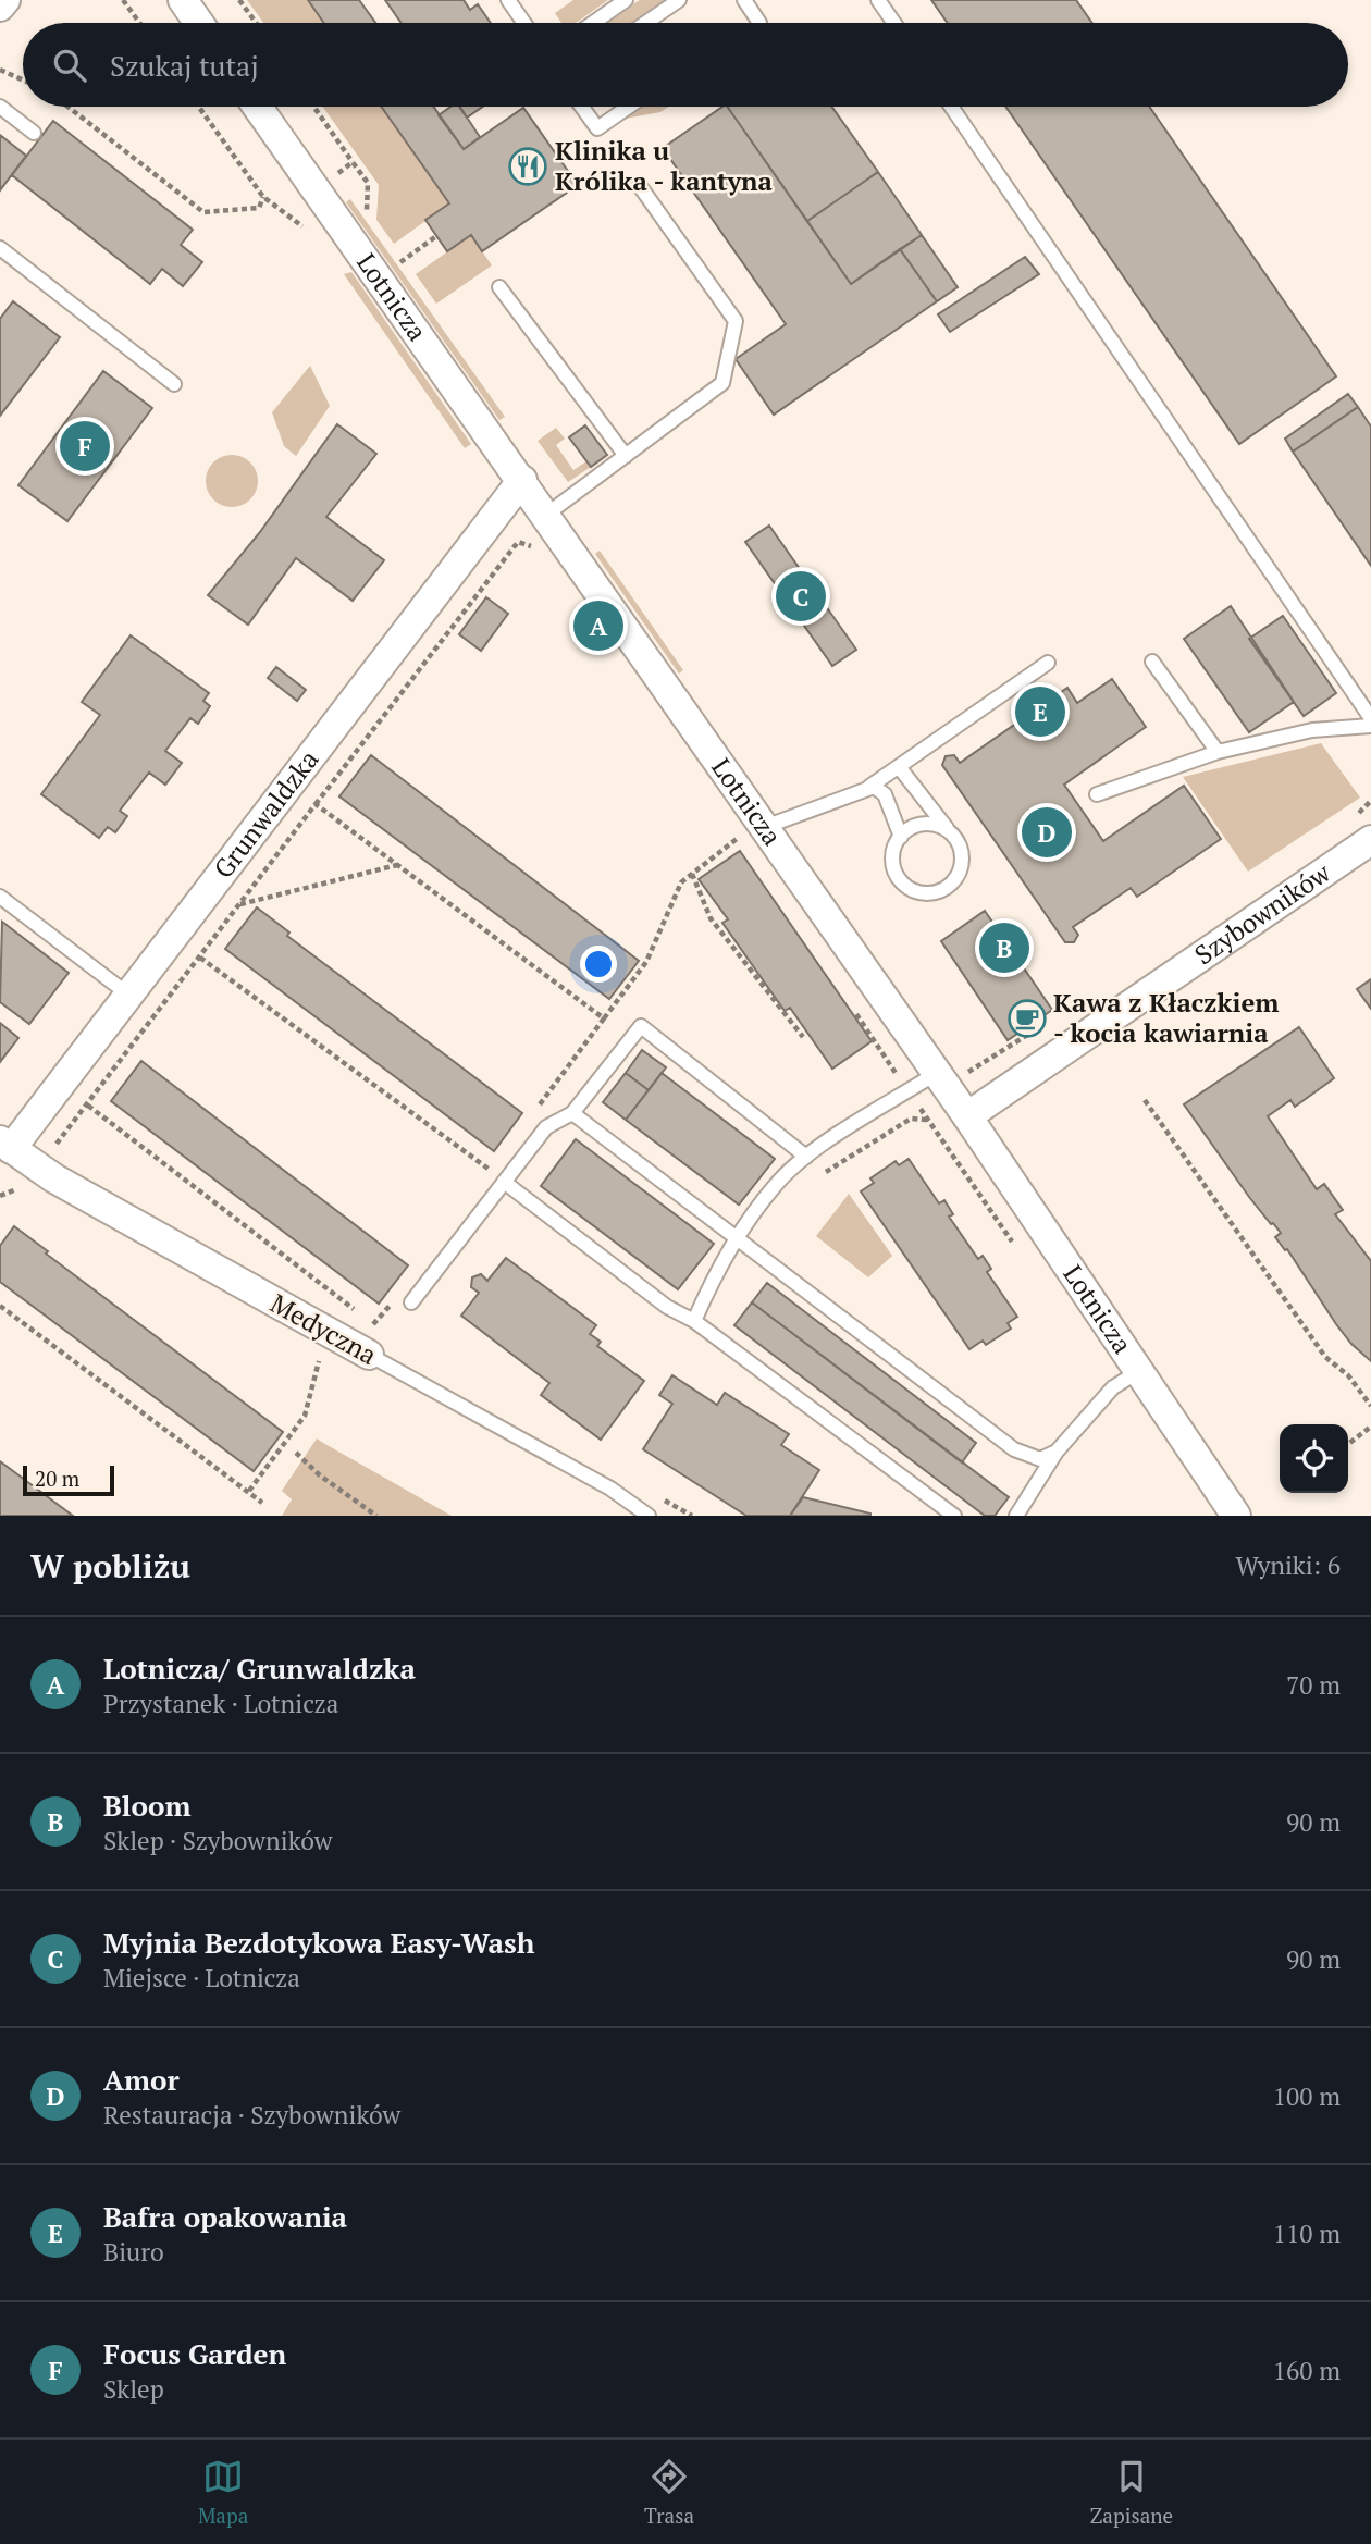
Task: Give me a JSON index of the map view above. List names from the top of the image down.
{
  "streets": {
    "street": [
      "Lotnicza",
      "Grunwaldzka",
      "Szybowników",
      "Medyczna"
    ]
  },
  "crossings": [
    ["Lotnicza", "Grunwaldzka"],
    ["Lotnicza", "Szybowników"],
    ["Grunwaldzka", "Medyczna"]
  ],
  "places": {
    "restaurant": ["Klinika u Królika - kantyna"],
    "cafe": ["Kawa z Kłaczkiem - kocia kawiarnia"]
  },
  "scale_bar": "20 m",
  "page": {
    "search": "Szukaj tutaj",
    "pins": [
      "F",
      "C",
      "A",
      "E",
      "D",
      "B"
    ],
    "scale": "20 m",
    "heading": ["W pobliżu", "Wyniki: 6"],
    "list": [
      {
        "mark": "A",
        "name": "Lotnicza/ Grunwaldzka",
        "note": "Przystanek · Lotnicza",
        "value": "70 m"
      },
      {
        "mark": "B",
        "name": "Bloom",
        "note": "Sklep · Szybowników",
        "value": "90 m"
      },
      {
        "mark": "C",
        "name": "Myjnia Bezdotykowa Easy-Wash",
        "note": "Miejsce · Lotnicza",
        "value": "90 m"
      },
      {
        "mark": "D",
        "name": "Amor",
        "note": "Restauracja · Szybowników",
        "value": "100 m"
      },
      {
        "mark": "E",
        "name": "Bafra opakowania",
        "note": "Biuro",
        "value": "110 m"
      },
      {
        "mark": "F",
        "name": "Focus Garden",
        "note": "Sklep",
        "value": "160 m"
      }
    ],
    "nav": ["Mapa", "Trasa", "Zapisane"]
  }
}
